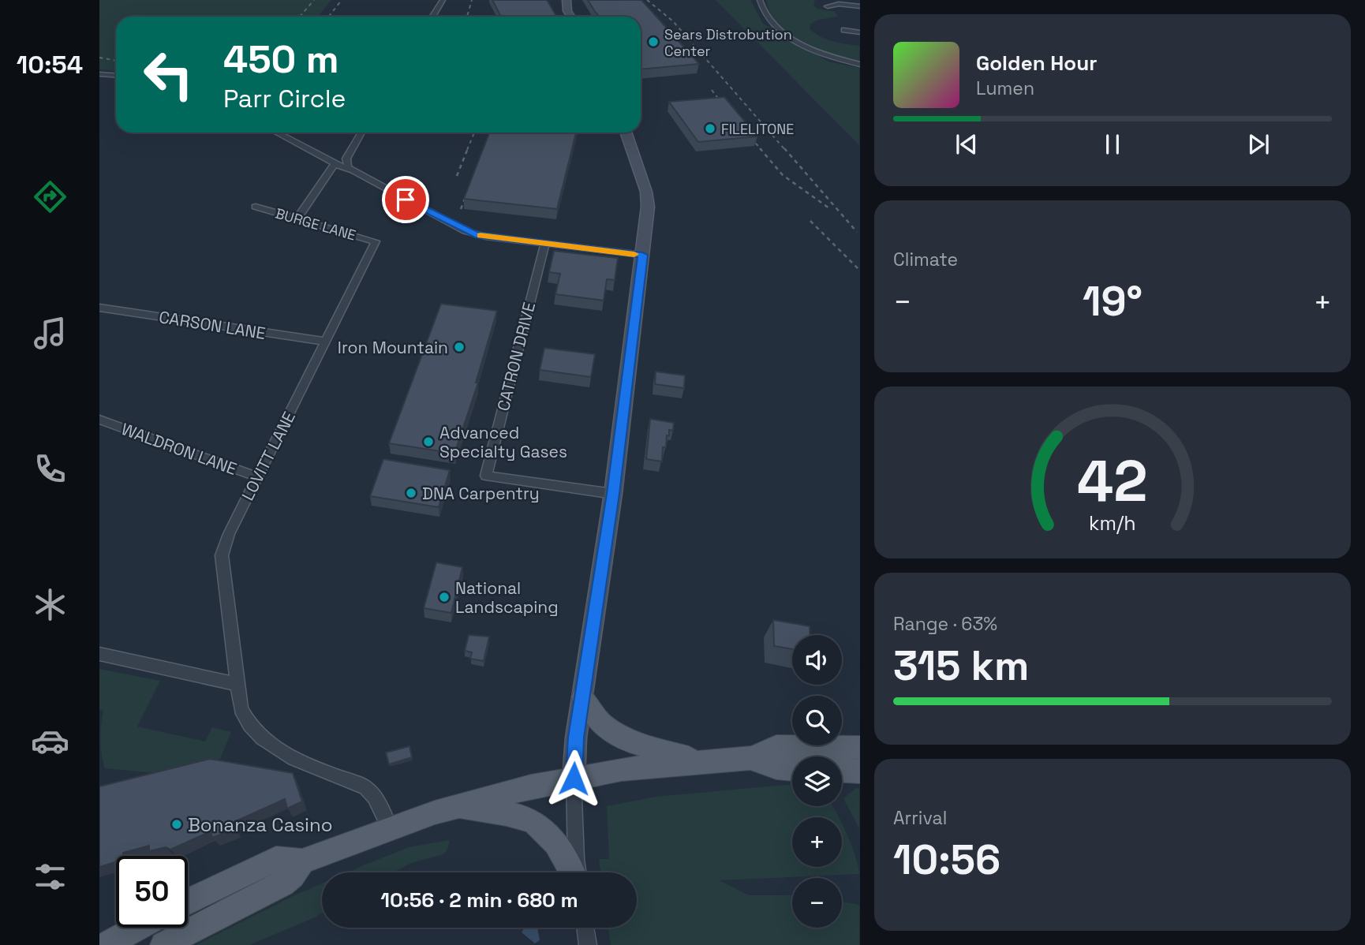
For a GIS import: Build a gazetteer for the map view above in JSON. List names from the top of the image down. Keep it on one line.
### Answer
{"streets":{"street":["BURGE LANE","CARSON LANE","CATRON DRIVE","WALDRON LANE","LOVITT LANE"]},"crossings":[["BURGE LANE","LOVITT LANE"],["CARSON LANE","LOVITT LANE"],["WALDRON LANE","LOVITT LANE"]],"places":["Sears Distrobution Center","FILELITONE","Iron Mountain","Advanced Specialty Gases","DNA Carpentry","National Landscaping","Bonanza Casino"],"page":{"tabs":"10:54","turn":["450 m","Parr Circle"],"song":["Golden Hour","Lumen"],"tile":["Climate",["Range · 63%","315 km"],["Arrival","10:56"]],"heat":["−","19°","+"],"map_buttons":["+","−"],"limit":"50","trip":"10:56 · 2 min · 680 m","gauge":["42","km/h"]}}
